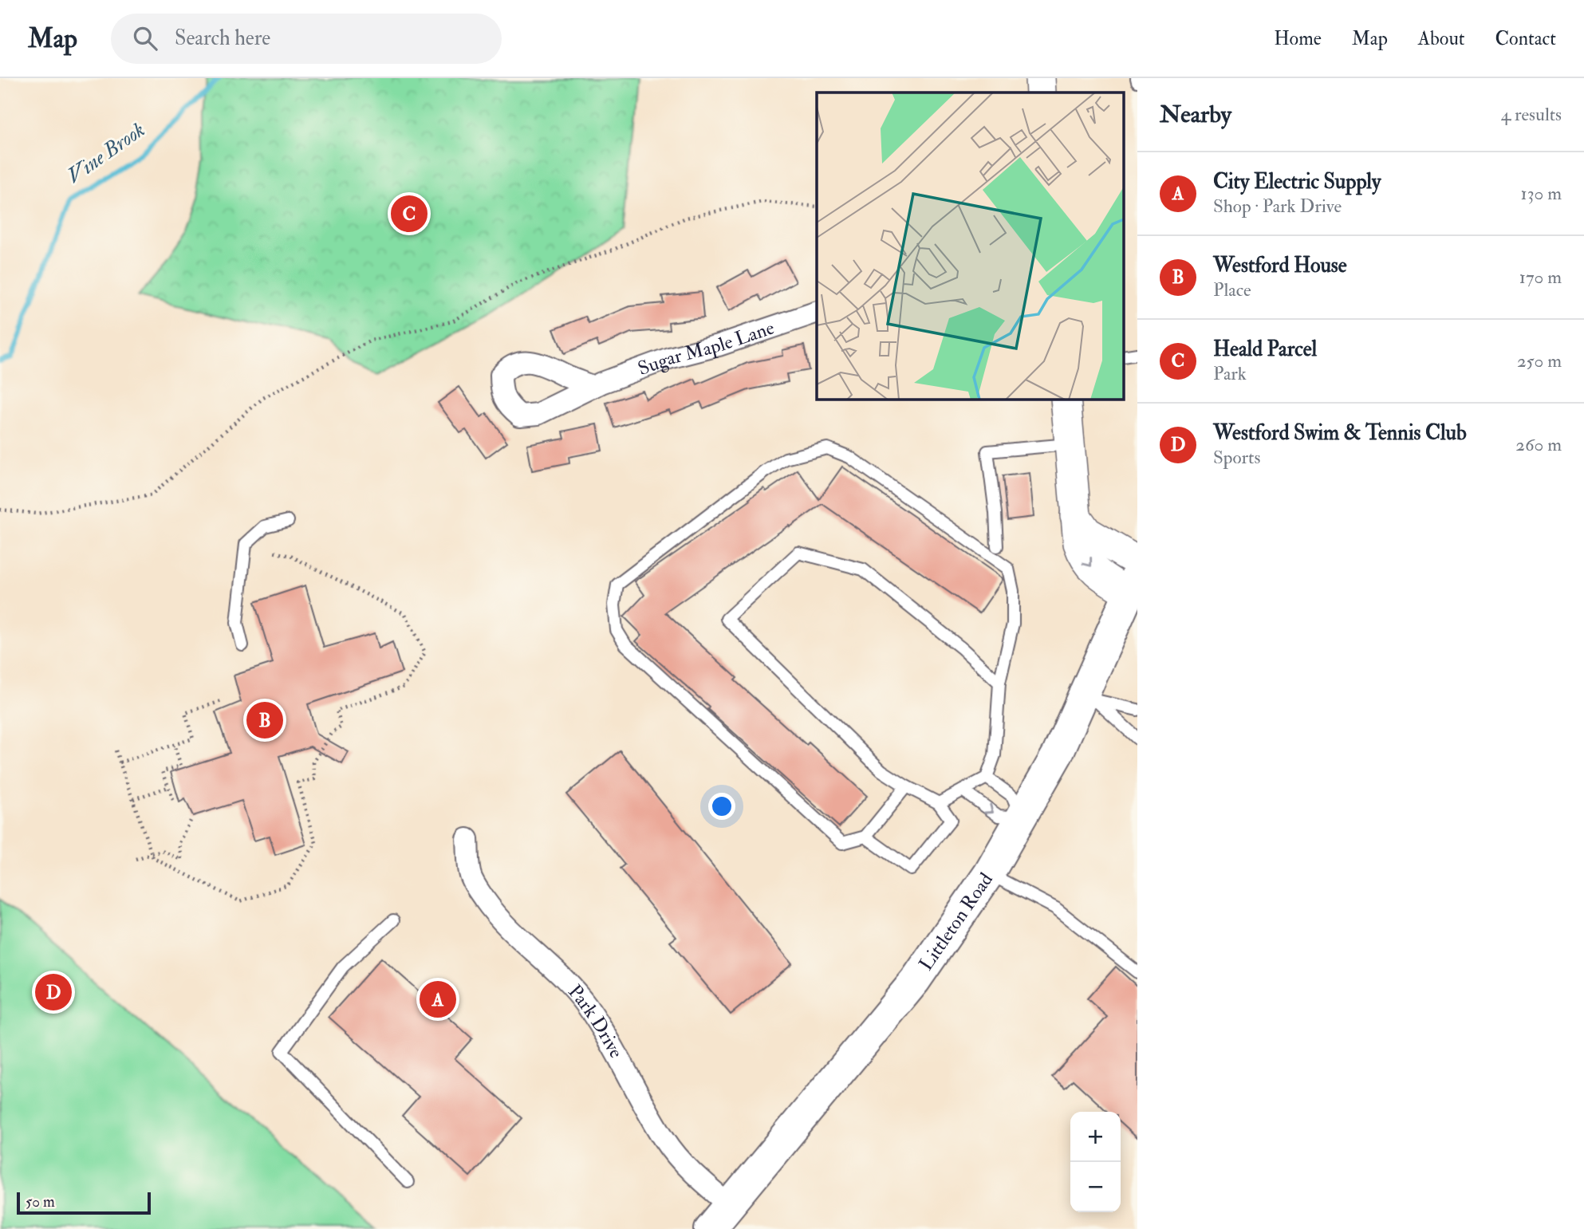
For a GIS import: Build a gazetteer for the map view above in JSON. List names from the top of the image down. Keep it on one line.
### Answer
{"streets":{"main road":["Littleton Road"],"street":["Sugar Maple Lane","Park Drive"]},"crossings":[["Littleton Road","Park Drive"]],"water":["Vine Brook"],"scale_bar":"50 m","page":{"header":"Map","search":"Search here","nav":["Home","Map","About","Contact"],"heading":["Nearby","4 results"],"list":[{"mark":"A","name":"City Electric Supply","note":"Shop · Park Drive","value":"130 m"},{"mark":"B","name":"Westford House","note":"Place","value":"170 m"},{"mark":"C","name":"Heald Parcel","note":"Park","value":"250 m"},{"mark":"D","name":"Westford Swim & Tennis Club","note":"Sports","value":"260 m"}],"pins":["C","B","D","A"],"map_buttons":["+","−"],"scale":"50 m"}}
